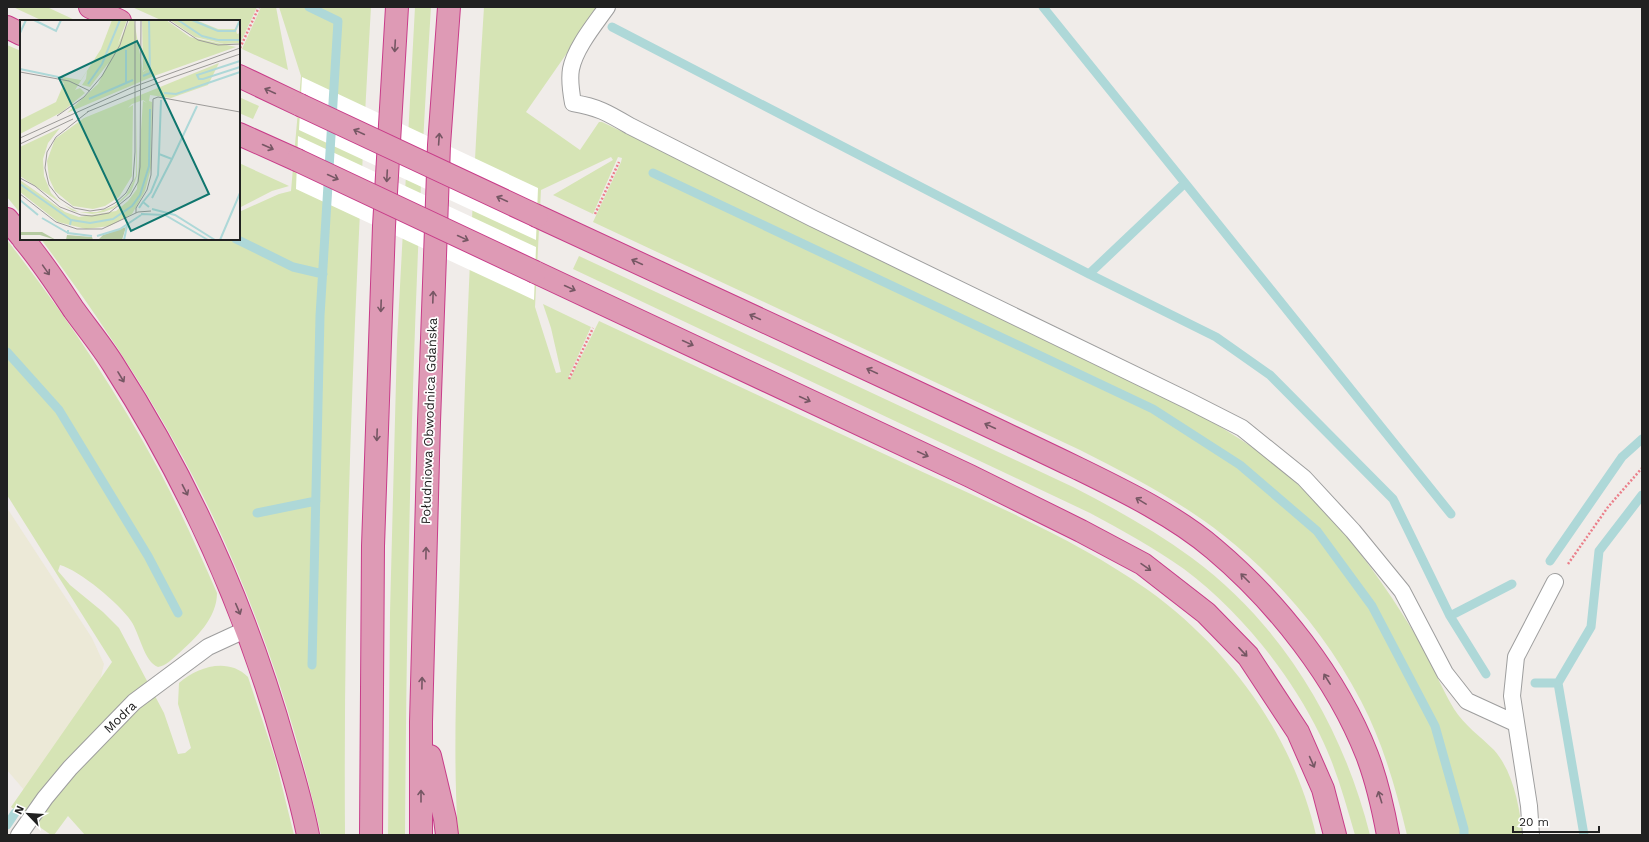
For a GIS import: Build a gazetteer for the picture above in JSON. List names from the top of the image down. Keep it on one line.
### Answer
{"streets":{"highway":["Południowa Obwodnica Gdańska"],"lane":["Modra"]},"scale_bar":"20 m","north":"top left"}
